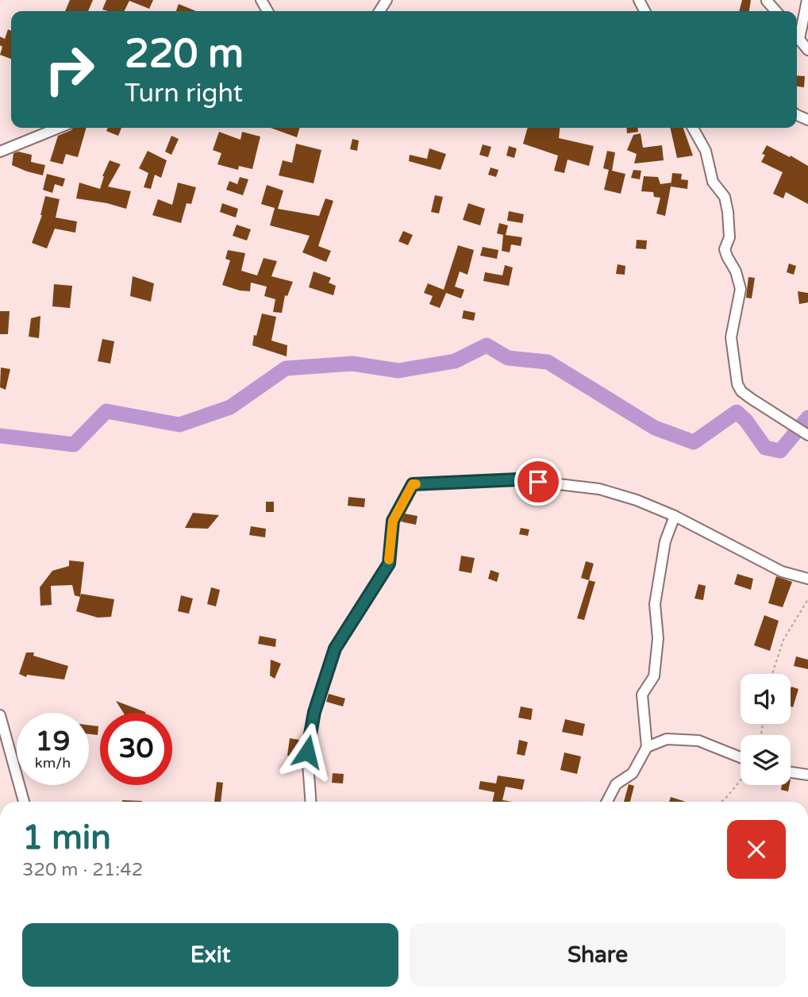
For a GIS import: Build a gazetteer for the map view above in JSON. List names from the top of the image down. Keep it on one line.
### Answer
{"page":{"turn":["220 m","Turn right"],"speed":"19 km/h","limit":"30","heading":["1 min","320 m · 21:42"],"buttons":["Exit","Share"]}}
